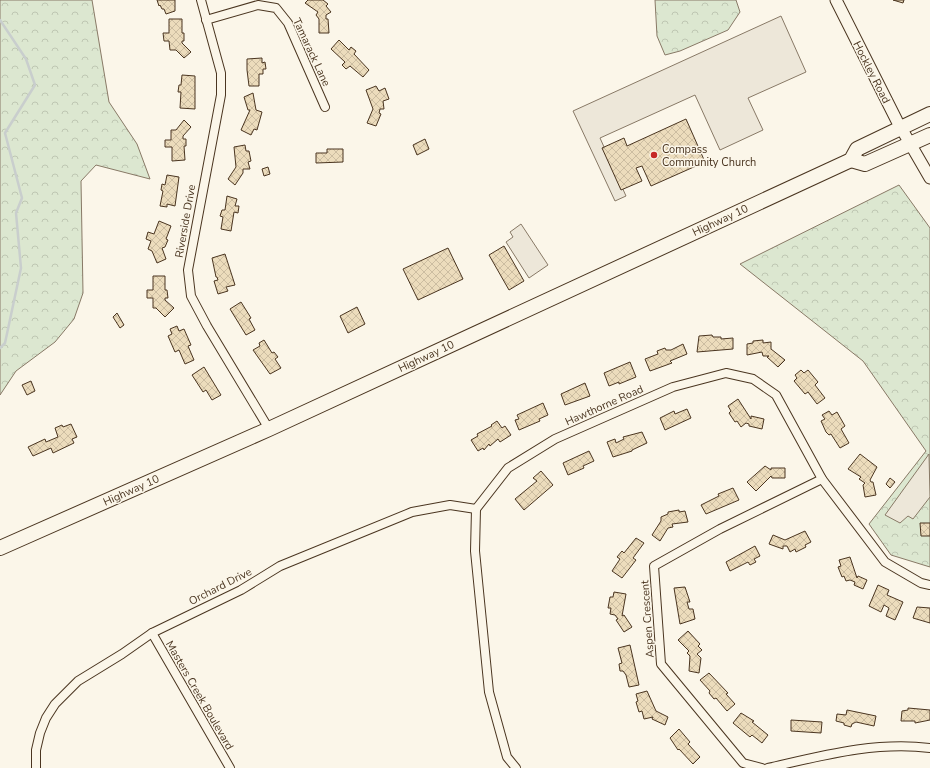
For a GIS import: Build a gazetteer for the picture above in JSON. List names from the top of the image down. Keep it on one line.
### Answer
{"streets":{"highway":["Highway 10"],"main road":["Hockley Road"],"street":["Tamarack Lane","Riverside Drive","Hawthorne Road","Orchard Drive","Aspen Crescent","Masters Creek Boulevard"]},"crossings":[["Tamarack Lane","Riverside Drive"],["Hockley Road","Highway 10"],["Highway 10","Riverside Drive"],["Hawthorne Road","Orchard Drive"],["Hawthorne Road","Aspen Crescent"],["Orchard Drive","Masters Creek Boulevard"]],"places":["Compass Community Church"]}
